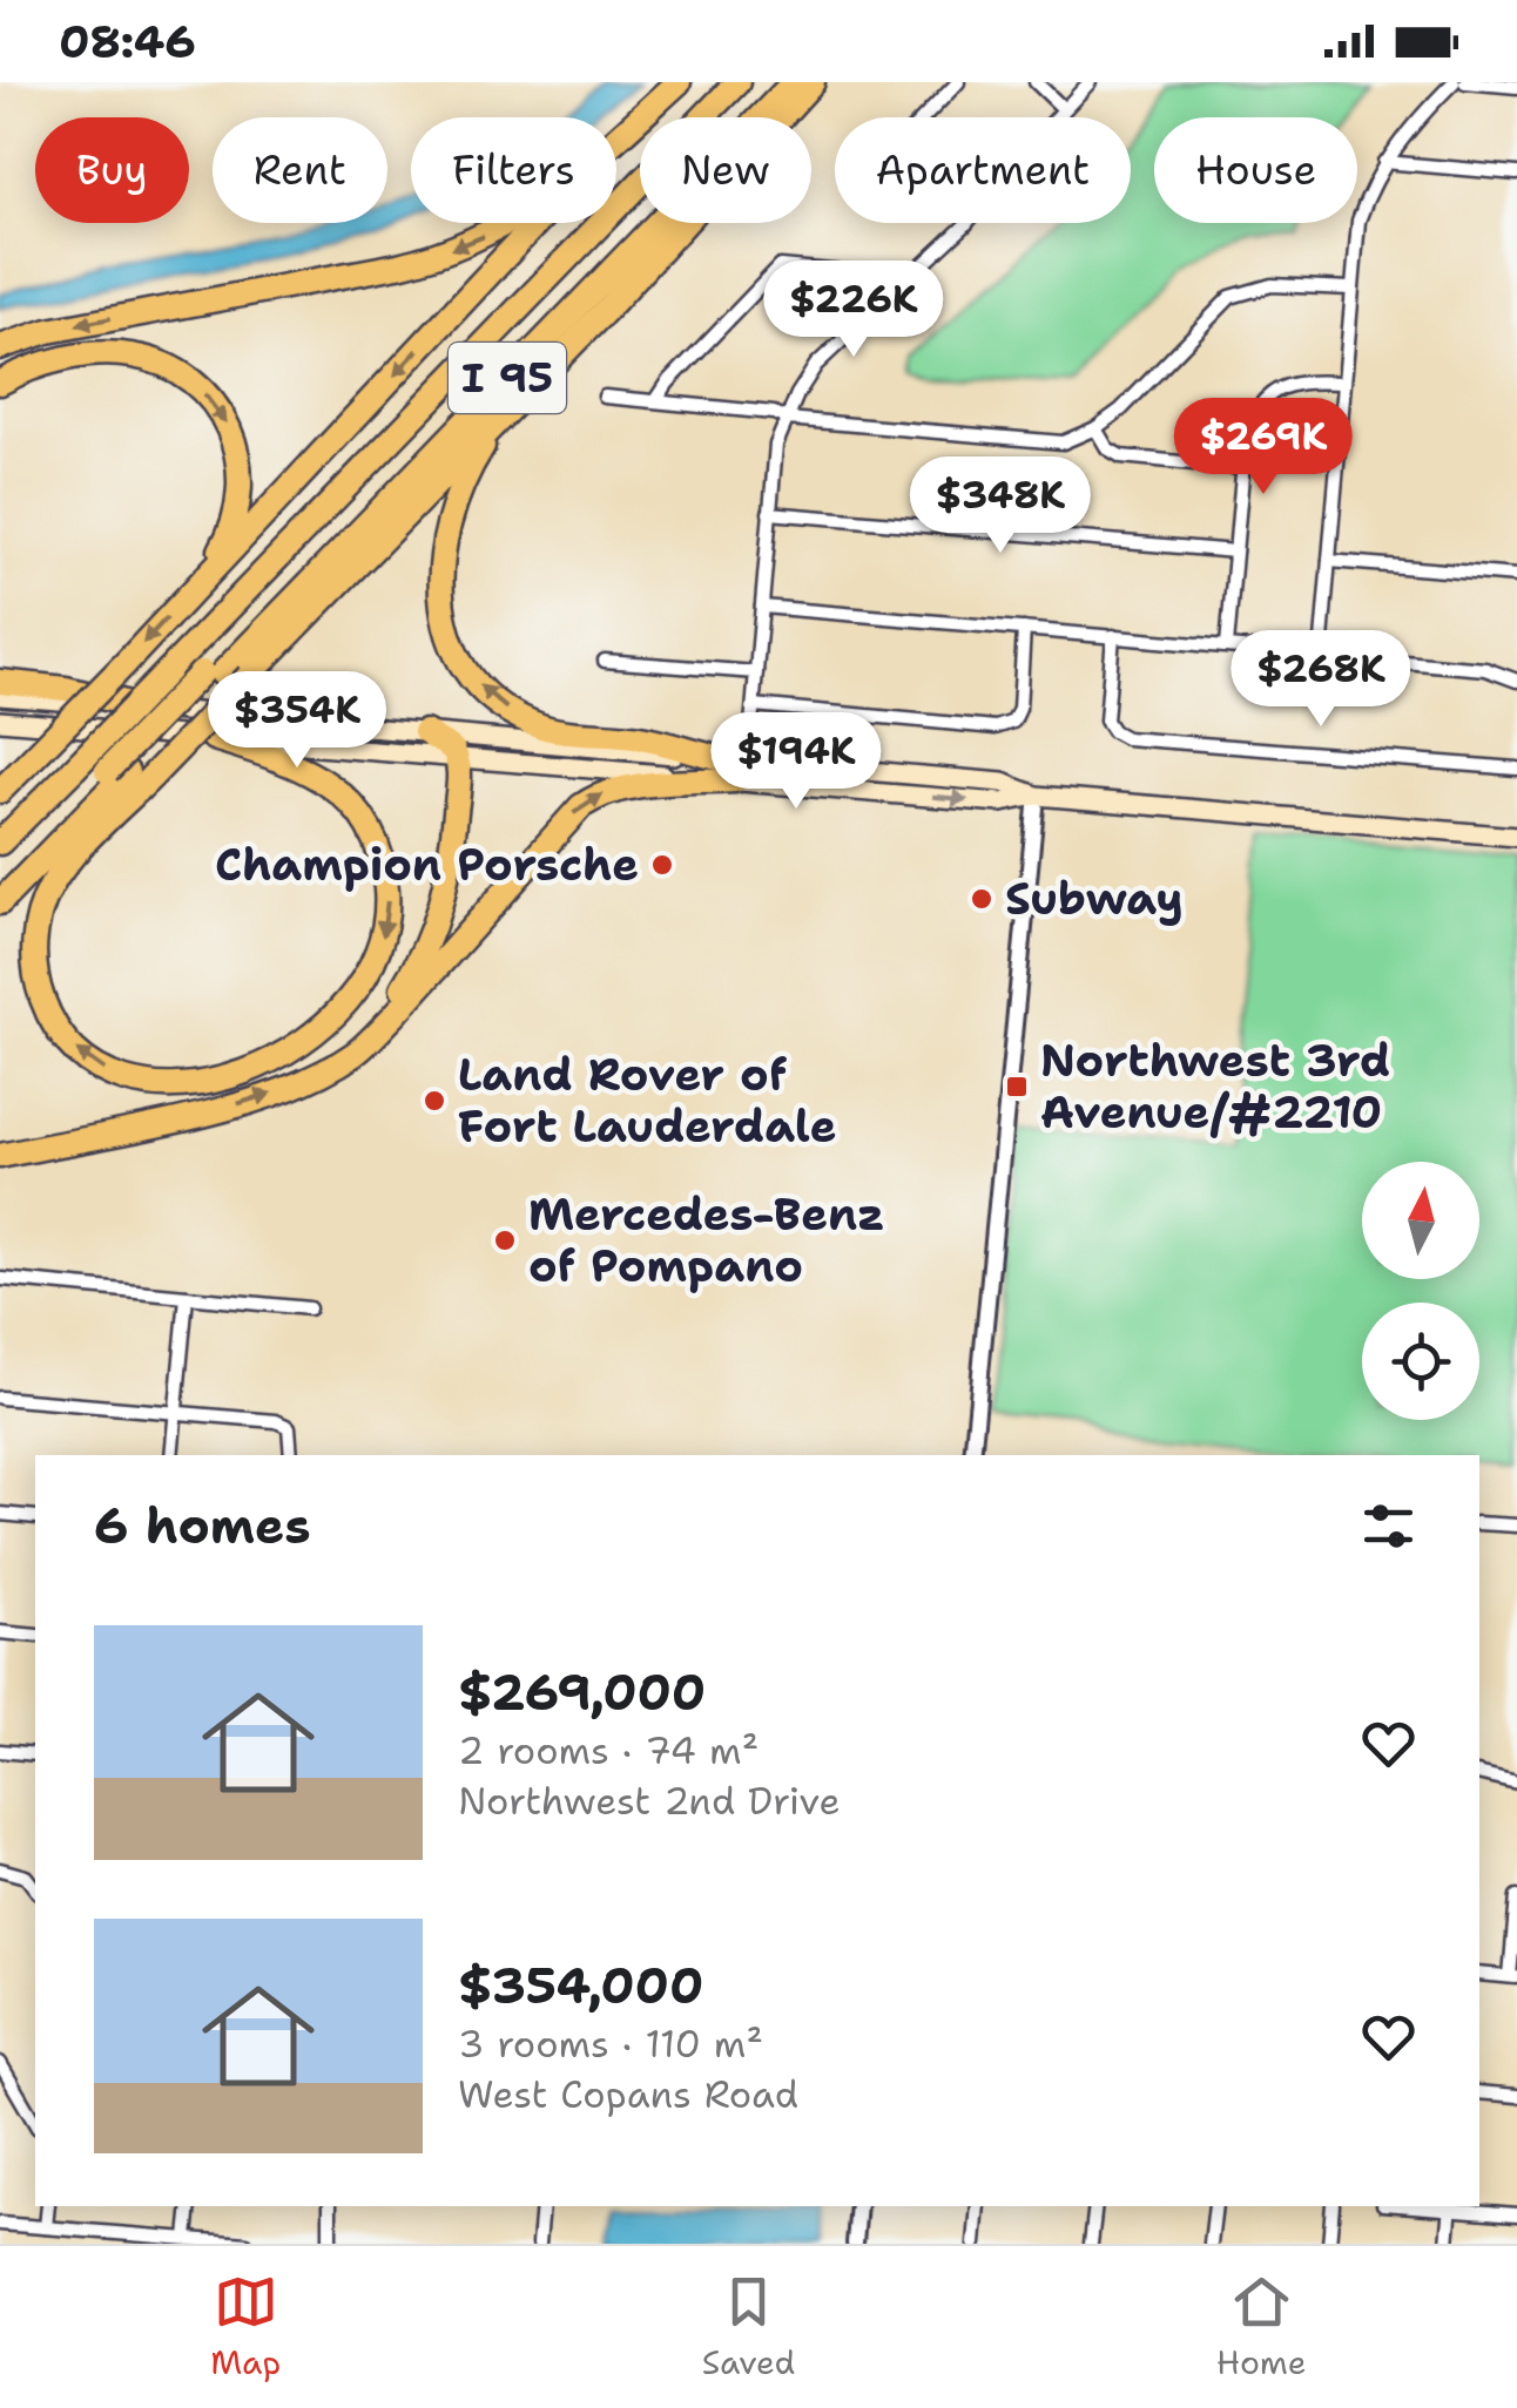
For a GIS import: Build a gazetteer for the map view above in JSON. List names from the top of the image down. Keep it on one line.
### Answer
{"streets":{"highway":["I 95"]},"places":{"other":["Champion Porsche","Subway","Land Rover of Fort Lauderdale","Mercedes-Benz of Pompano"],"transit":["Northwest 3rd Avenue/#2210"]},"north":"top","page":{"status":"08:46","chip":["Buy","Rent","Filters","New","Apartment","House"],"price":["$226K","$269K","$348K","$268K","$354K","$194K"],"heading":"6 homes","list":[{"name":"$269,000","note":"2 rooms · 74 m² · Northwest 2nd Drive"},{"name":"$354,000","note":"3 rooms · 110 m² · West Copans Road"}],"tabs":["Map","Saved","Home"]}}
